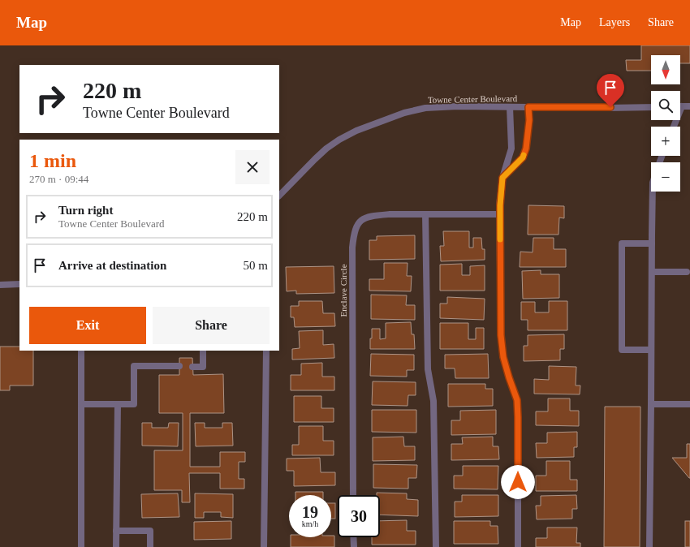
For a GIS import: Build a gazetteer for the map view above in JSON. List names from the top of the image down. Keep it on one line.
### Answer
{"streets":{"street":["Towne Center Boulevard","Enclave Circle"]},"north":"bottom","page":{"header":"Map","nav":["Map","Layers","Share"],"map_buttons":["+","−"],"turn":["220 m","Towne Center Boulevard"],"heading":["1 min","270 m · 09:44"],"list":[{"name":"Turn right","note":"Towne Center Boulevard","value":"220 m"},{"name":"Arrive at destination","value":"50 m"}],"buttons":["Exit","Share"],"speed":"19 km/h","limit":"30"}}
